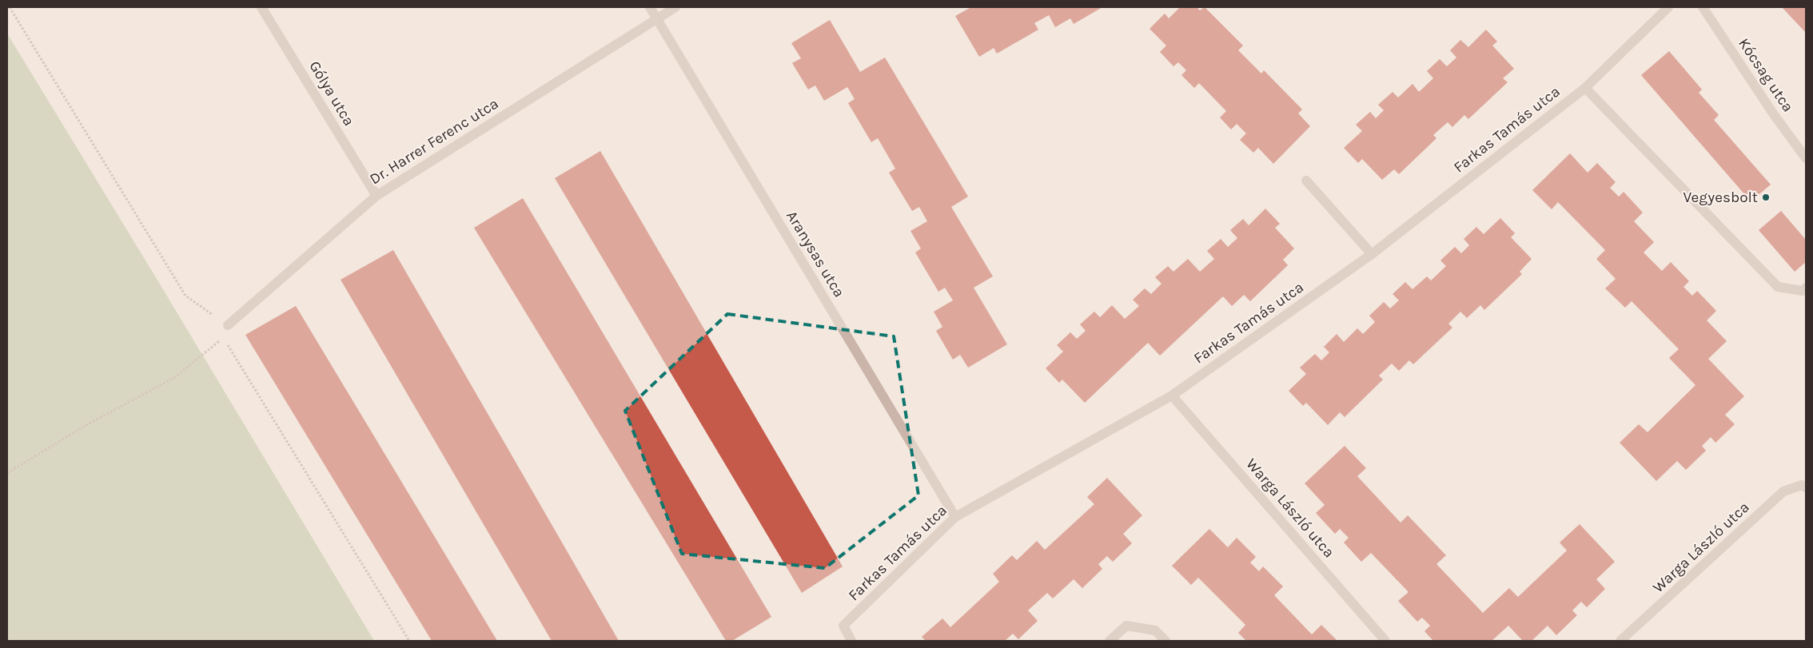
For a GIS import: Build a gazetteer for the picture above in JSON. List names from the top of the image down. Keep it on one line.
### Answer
{"streets":{"street":["Kócsag utca","Gólya utca","Farkas Tamás utca","Dr. Harrer Ferenc utca","Aranysas utca","Warga László utca"]},"crossings":[["Gólya utca","Dr. Harrer Ferenc utca"],["Farkas Tamás utca","Aranysas utca"],["Farkas Tamás utca","Warga László utca"],["Dr. Harrer Ferenc utca","Aranysas utca"]],"places":["Vegyesbolt"]}
